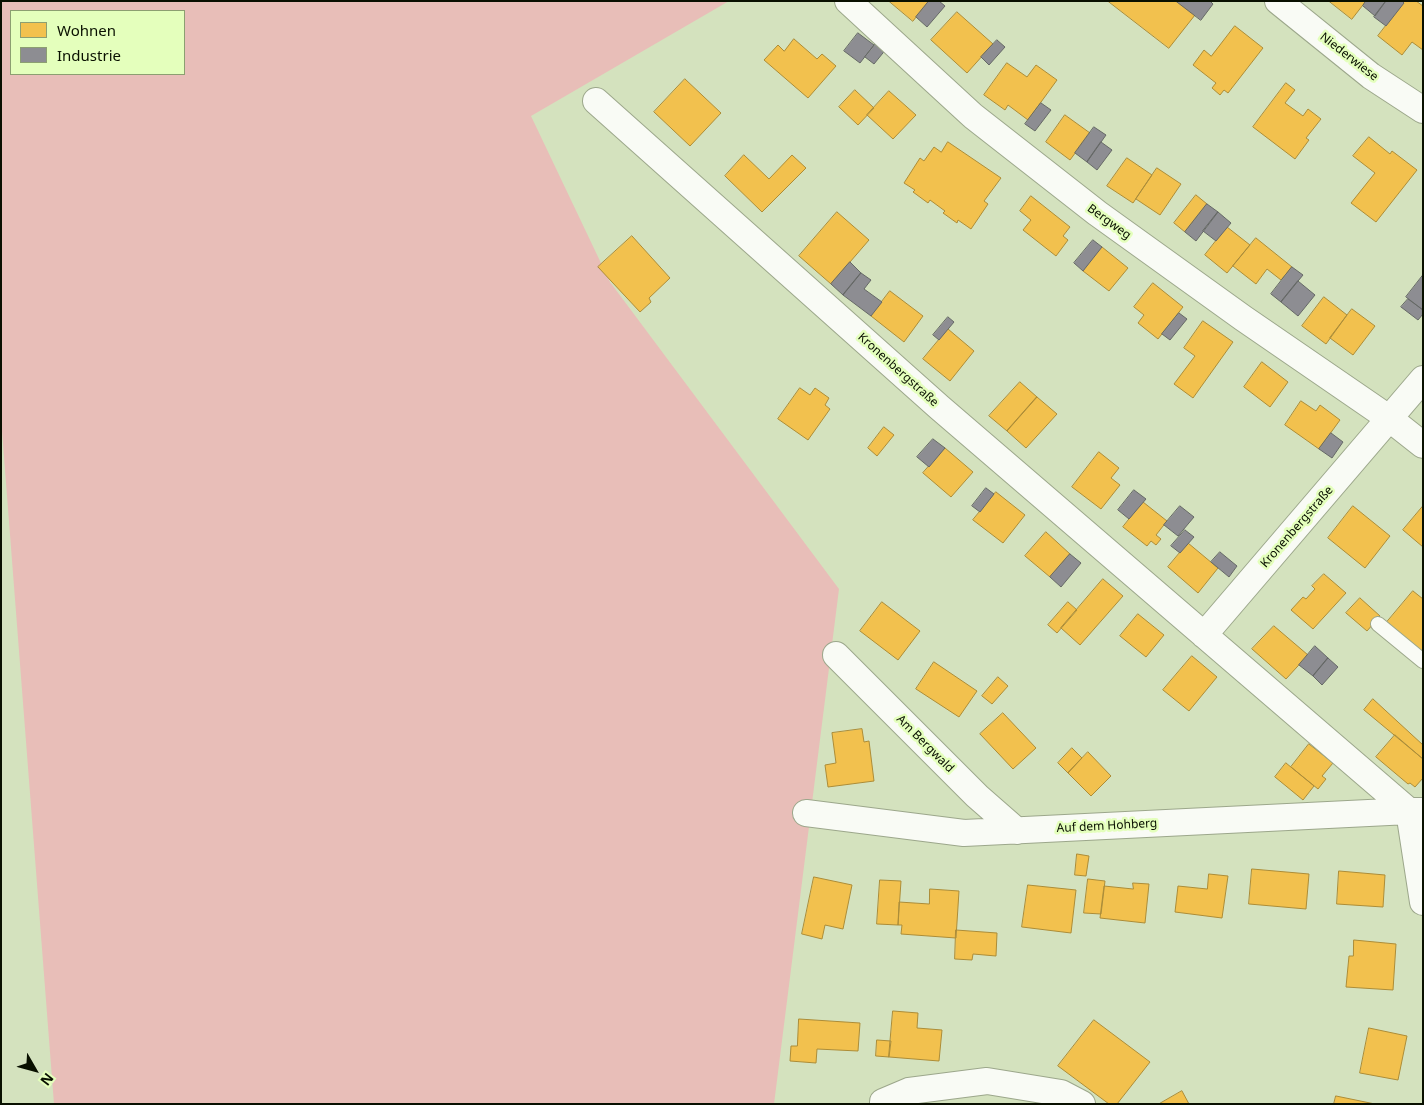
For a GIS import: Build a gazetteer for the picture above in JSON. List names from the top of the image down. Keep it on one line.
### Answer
{"streets":{"street":["Niederwiese","Bergweg","Kronenbergstraße","Am Bergwald","Auf dem Hohberg"]},"crossings":[["Bergweg","Kronenbergstraße"],["Kronenbergstraße","Auf dem Hohberg"],["Am Bergwald","Auf dem Hohberg"]],"legend":["Wohnen","Industrie"],"north":"bottom right"}
